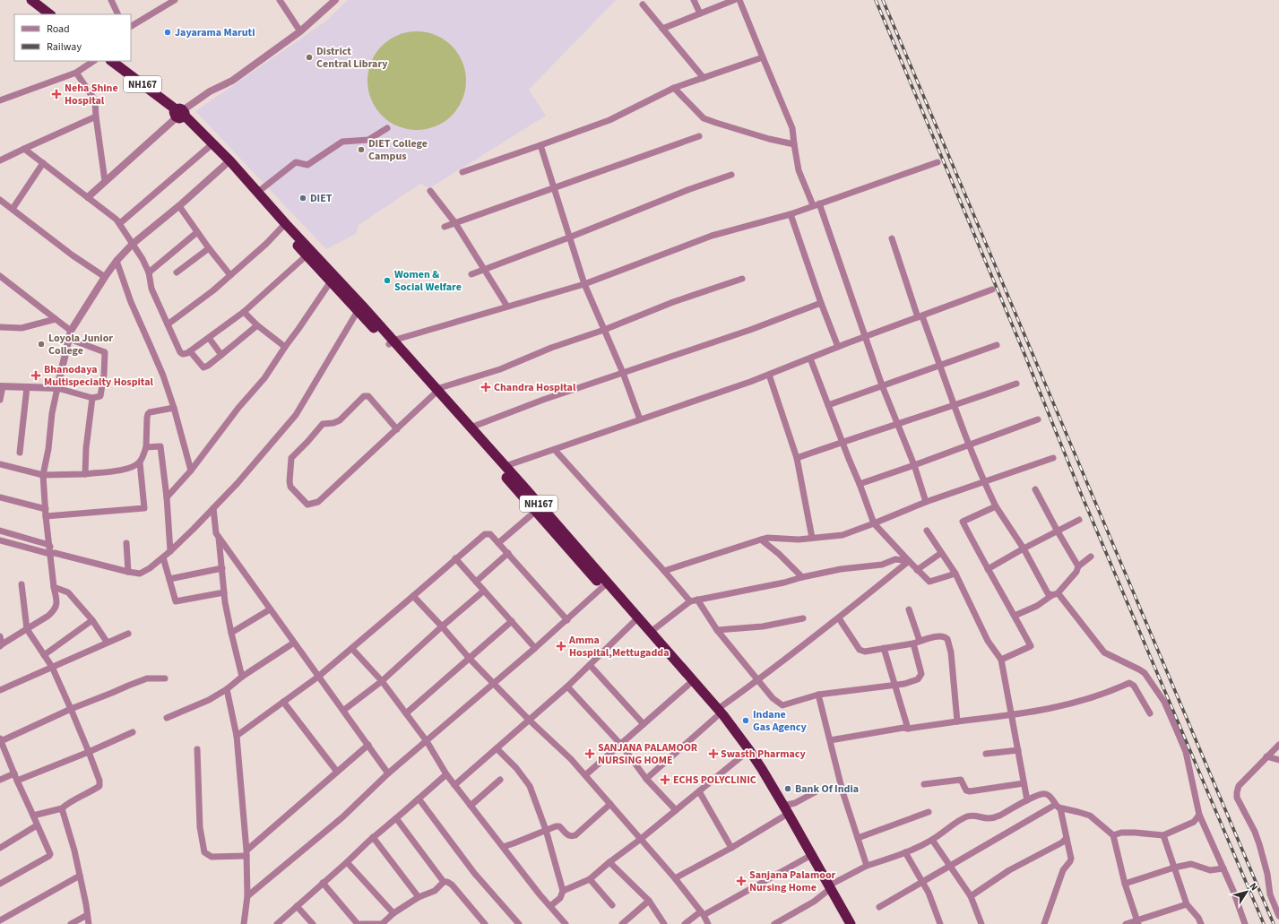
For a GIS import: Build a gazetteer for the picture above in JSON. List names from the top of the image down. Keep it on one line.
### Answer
{"streets":{"highway":["NH167"]},"places":{"other":["Jayarama Maruti","District Central Library","DIET College Campus","DIET","Women & Social Welfare","Loyola Junior College","Indane Gas Agency","Bank Of India"],"health":["Neha Shine Hospital","Bhanodaya Multispecialty Hospital","Chandra Hospital","Amma Hospital,Mettugadda","SANJANA PALAMOOR NURSING HOME","Swasth Pharmacy","ECHS POLYCLINIC","Sanjana Palamoor Nursing Home"]},"legend":["Road","Railway"],"north":"top right"}
